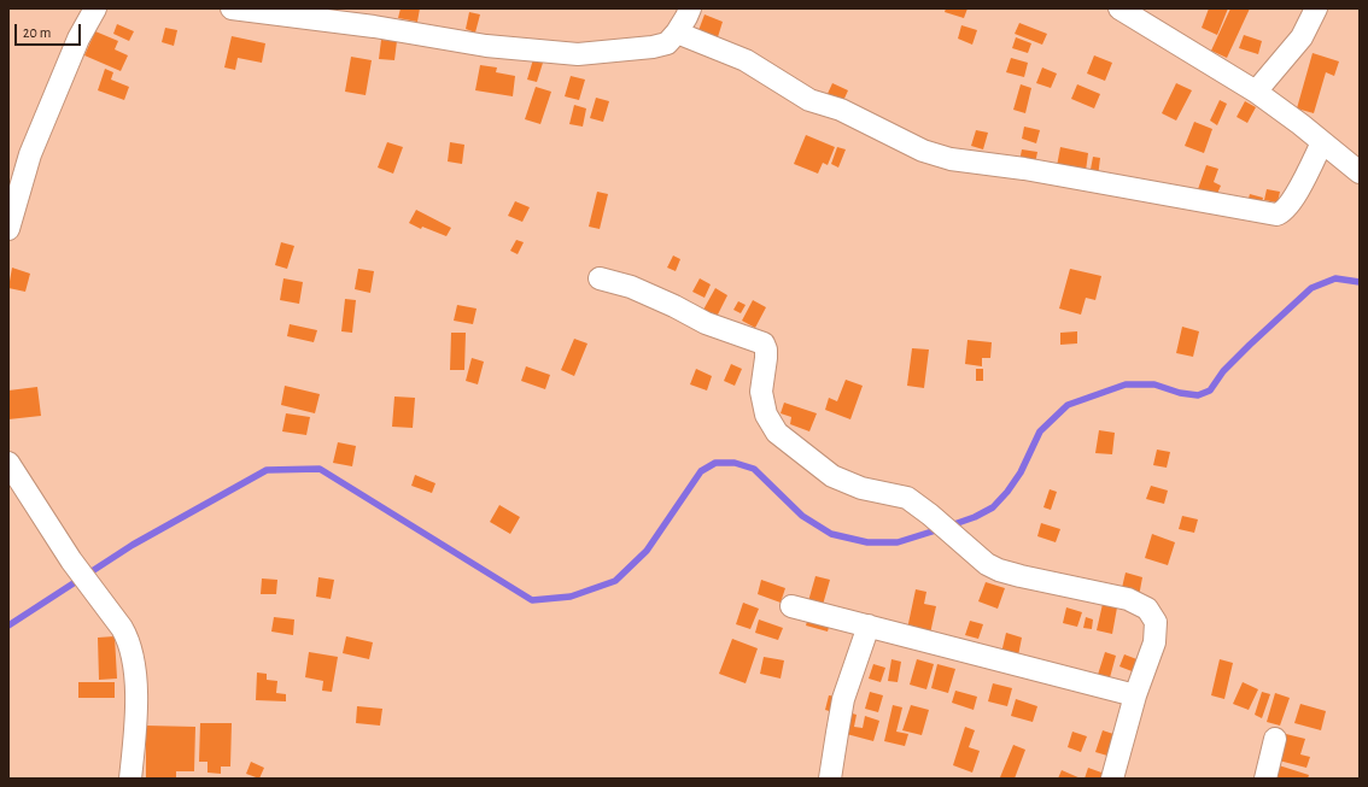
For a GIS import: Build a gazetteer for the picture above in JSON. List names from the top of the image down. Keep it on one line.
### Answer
{"scale_bar":"20 m"}
